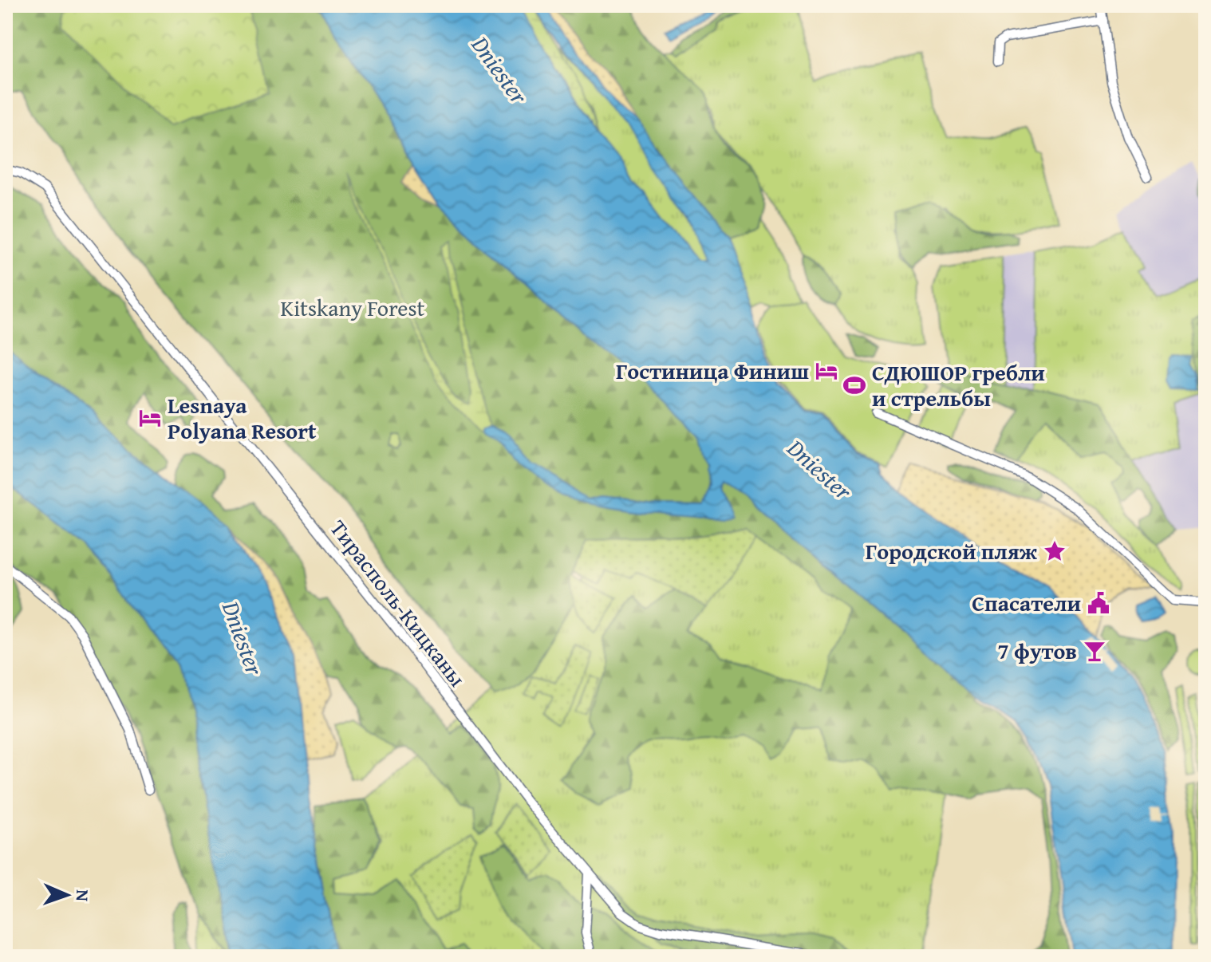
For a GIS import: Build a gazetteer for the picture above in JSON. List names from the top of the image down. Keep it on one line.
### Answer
{"streets":{"street":["Тирасполь-Кицканы"]},"water":["Dniester"],"parks":["Kitskany Forest"],"places":{"hotel":["Гостиница Финиш","Lesnaya Polyana Resort"],"sports":["СДЮШОР гребли и стрельбы"],"place":["Городской пляж"],"public building":["Спасатели"],"bar":["7 футов"]},"north":"right"}
